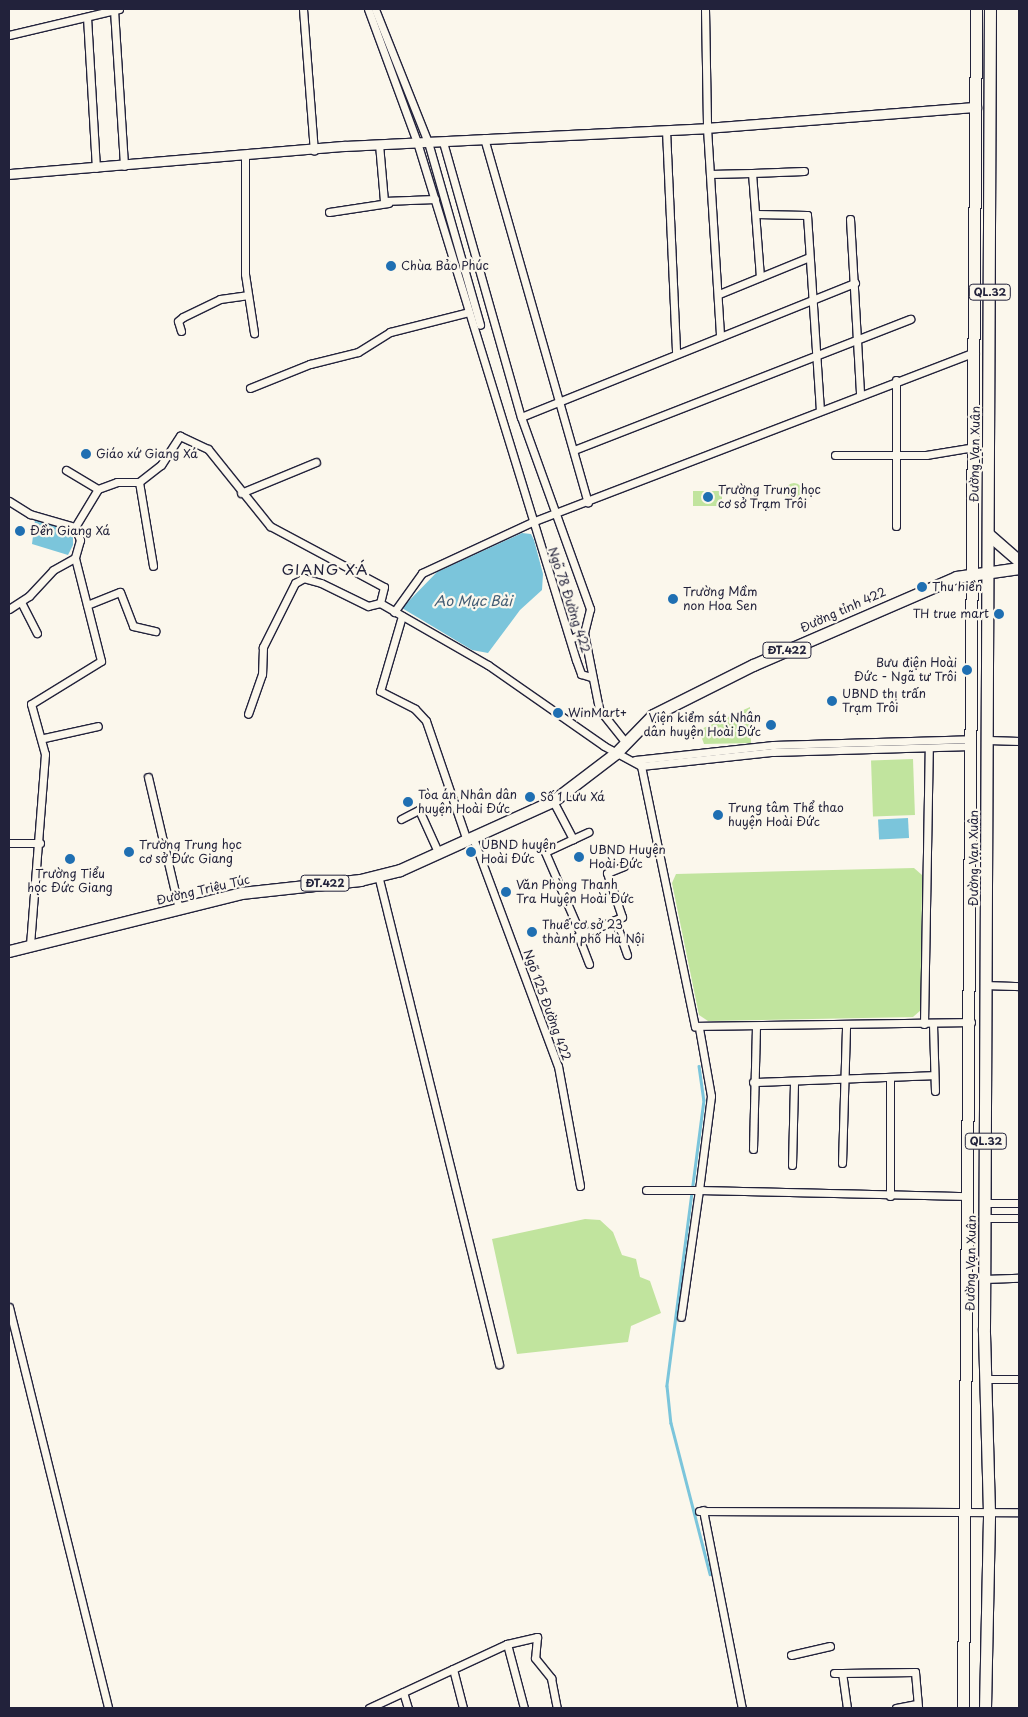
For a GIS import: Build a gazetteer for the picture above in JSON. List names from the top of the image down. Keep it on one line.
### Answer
{"streets":{"main road":["QL.32","Đường Vạn Xuân","Đường tỉnh 422","ĐT.422","Đường Triệu Túc"],"street":["Ngõ 78 Đường 422","Ngõ 125 Đường 422"]},"crossings":[["Đường Vạn Xuân","Đường tỉnh 422"],["Đường Vạn Xuân","ĐT.422"],["Đường tỉnh 422","ĐT.422"],["Đường tỉnh 422","Đường Triệu Túc"],["Đường Triệu Túc","Ngõ 125 Đường 422"]],"districts":["GIANG XÁ"],"water":["Ao Mục Bài"],"places":["Chùa Bảo Phúc","Giáo xứ Giang Xá","Trường Trung học cơ sở Trạm Trôi","Đền Giang Xá","Thu hiền","Trường Mầm non Hoa Sen","TH true mart","Bưu điện Hoài Đức - Ngã tư Trôi","UBND thị trấn Trạm Trôi","WinMart+","Viện kiểm sát Nhân dân huyện Hoài Đức","Số 1 Lưu Xá","Tòa án Nhân dân huyện Hoài Đức","Trung tâm Thể thao huyện Hoài Đức","Trường Trung học cơ sở Đức Giang","UBND huyện Hoài Đức","UBND Huyện Hoài Đức","Trường Tiểu học Đức Giang","Văn Phòng Thanh Tra Huyện Hoài Đức","Thuế cơ sở 23 thành phố Hà Nội"]}
